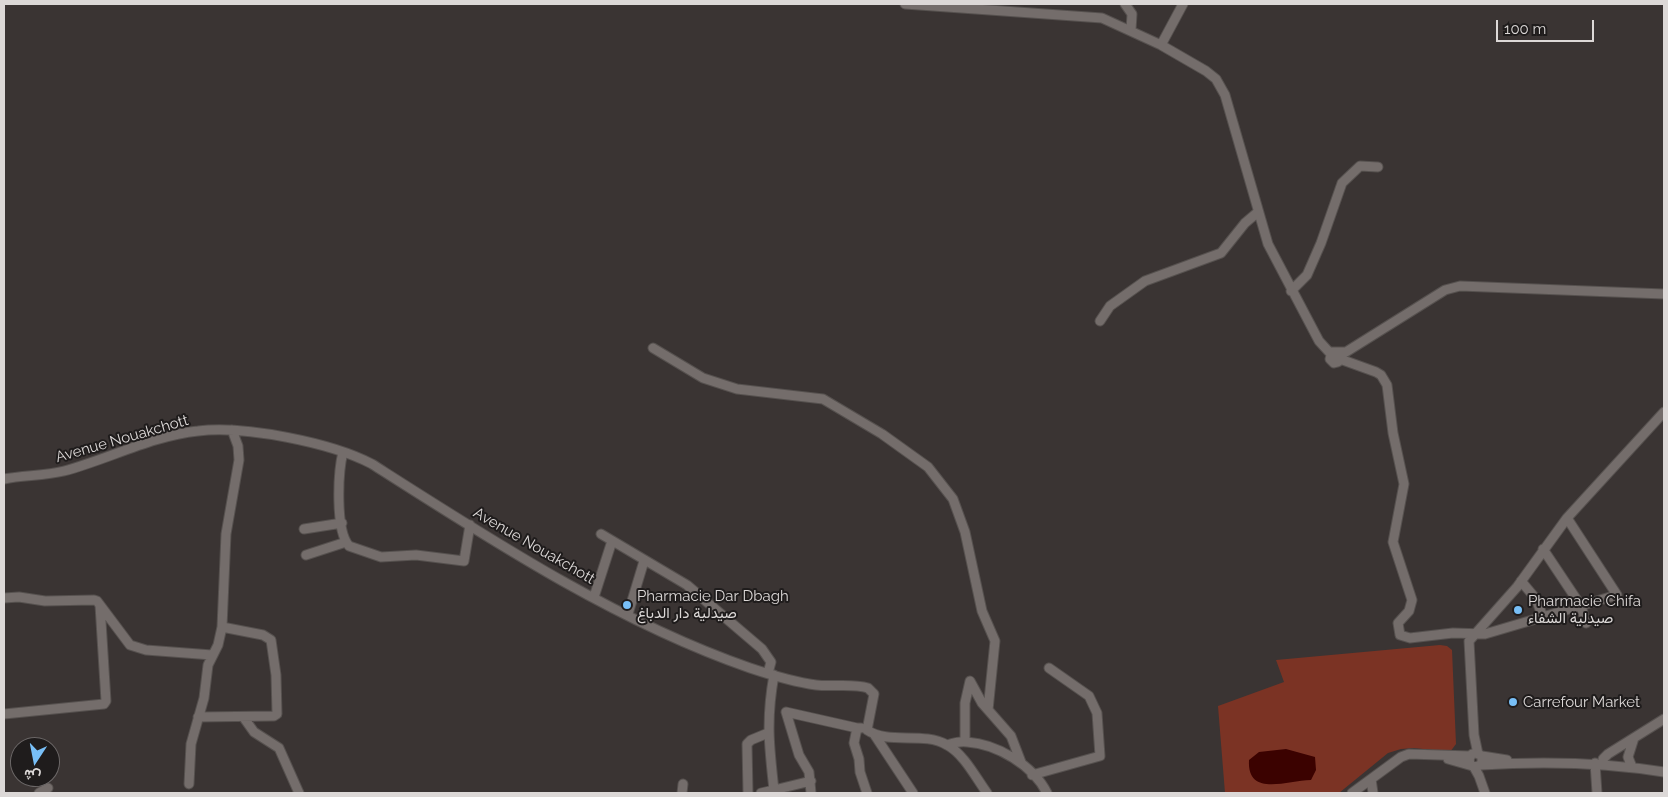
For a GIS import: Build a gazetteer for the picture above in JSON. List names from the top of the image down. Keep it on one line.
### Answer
{"streets":{"street":["Avenue Nouakchott"]},"places":["Pharmacie Dar Dbagh صيدلية دار الدباغ","Pharmacie Chifa صيدلية الشفاء","Carrefour Market"],"scale_bar":"100 m","north":"bottom"}
